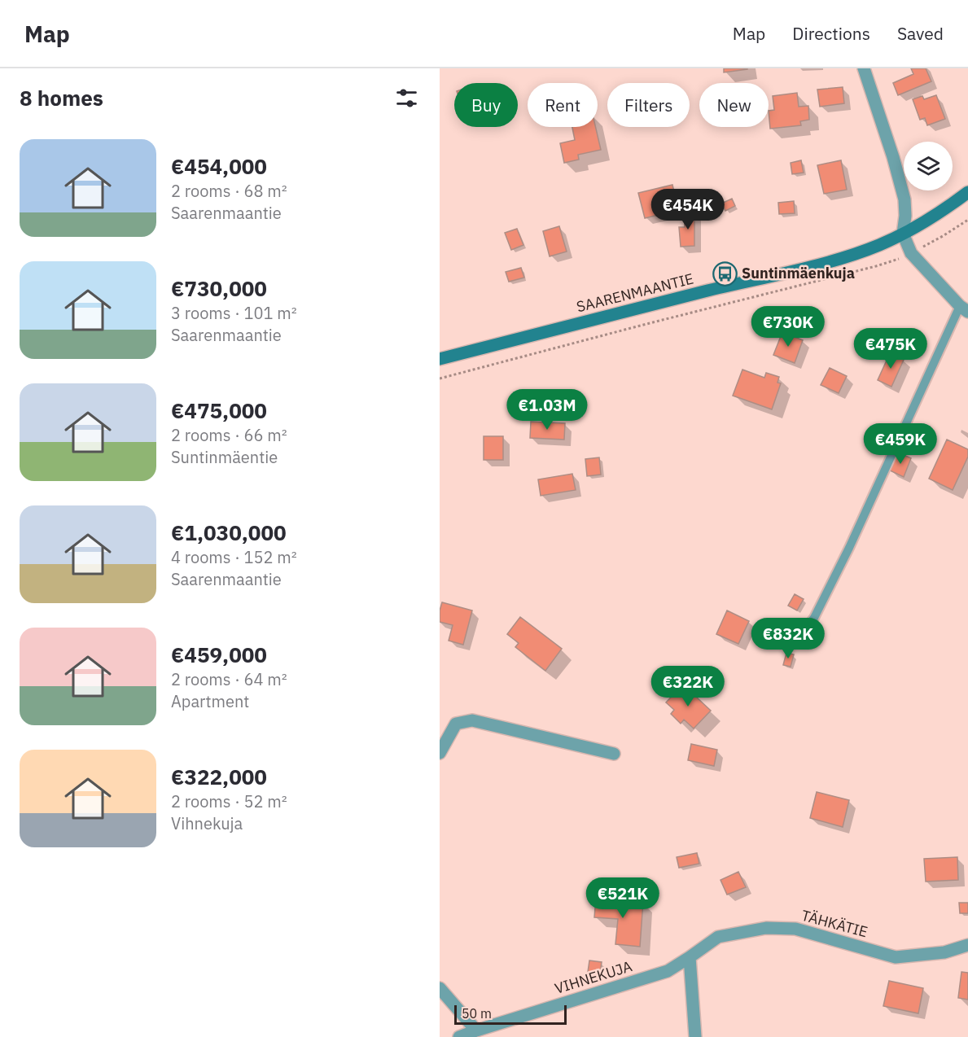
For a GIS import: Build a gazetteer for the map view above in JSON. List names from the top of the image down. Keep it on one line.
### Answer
{"streets":{"street":["SAARENMAANTIE","TÄHKÄTIE","VIHNEKUJA"]},"crossings":[["TÄHKÄTIE","VIHNEKUJA"]],"places":{"bus stop":["Suntinmäenkuja"]},"scale_bar":"50 m","page":{"header":"Map","nav":["Map","Directions","Saved"],"heading":"8 homes","chip":["Buy","Rent","Filters","New"],"list":[{"name":"€454,000","note":"2 rooms · 68 m² · Saarenmaantie"},{"name":"€730,000","note":"3 rooms · 101 m² · Saarenmaantie"},{"name":"€475,000","note":"2 rooms · 66 m² · Suntinmäentie"},{"name":"€1,030,000","note":"4 rooms · 152 m² · Saarenmaantie"},{"name":"€459,000","note":"2 rooms · 64 m² · Apartment"},{"name":"€322,000","note":"2 rooms · 52 m² · Vihnekuja"}],"price":["€454K","€730K","€475K","€1.03M","€459K","€832K","€322K","€521K"],"scale":"50 m"}}
